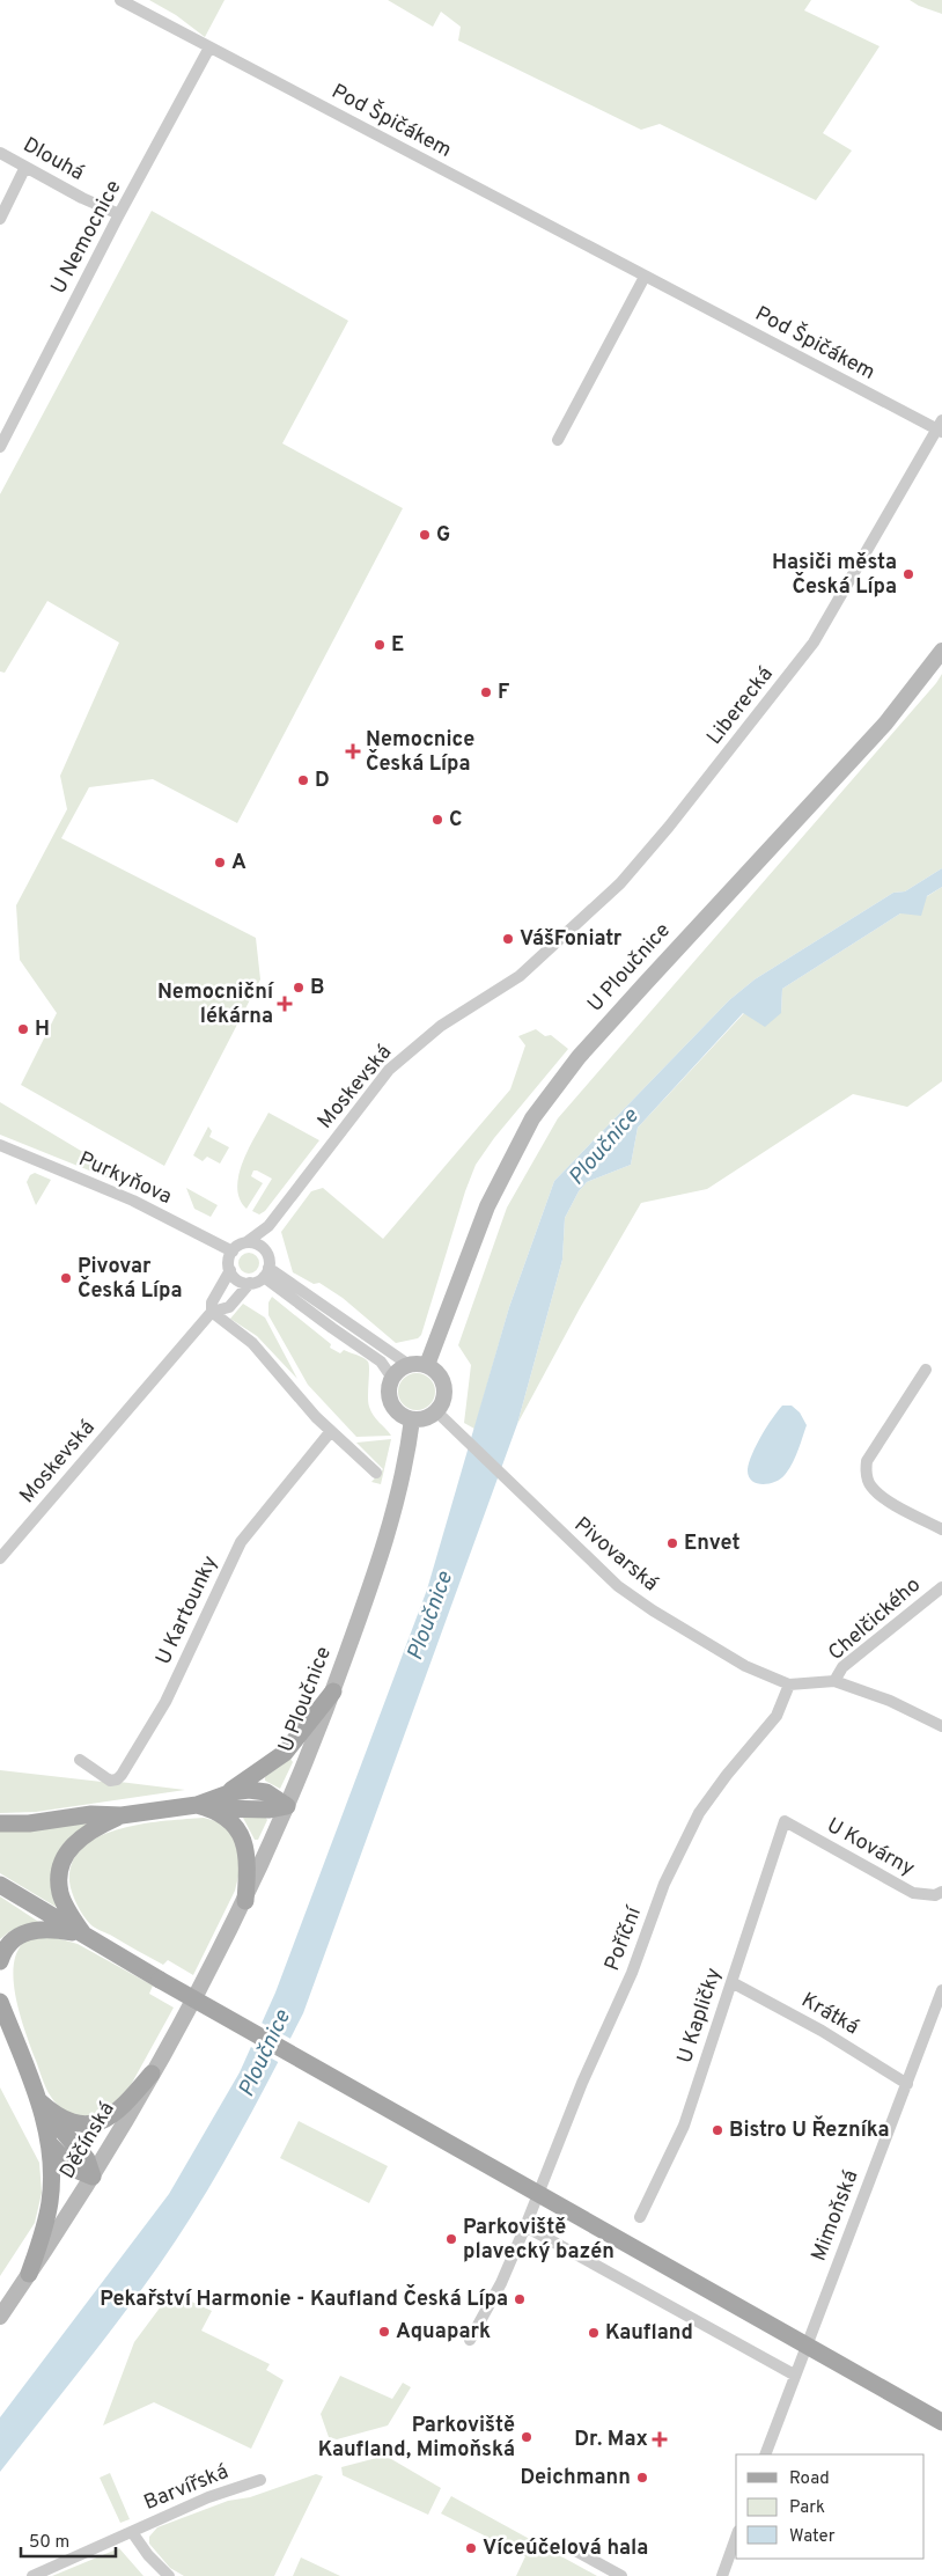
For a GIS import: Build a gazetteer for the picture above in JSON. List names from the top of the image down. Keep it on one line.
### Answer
{"streets":{"main road":["U Ploučnice","Děčínská"],"street":["Pod Špičákem","Dlouhá","U Nemocnice","Liberecká","Moskevská","Purkyňova","Pivovarská","U Kartounky","Chelčického","U Kovárny","Poříční","Krátká","U Kapličky","Mimoňská","Barvířská"]},"crossings":[["Pod Špičákem","U Nemocnice"],["Pod Špičákem","Liberecká"],["Dlouhá","U Nemocnice"],["Liberecká","Moskevská"],["U Ploučnice","Pivovarská"],["U Ploučnice","Děčínská"],["Moskevská","Purkyňova"],["Pivovarská","Chelčického"],["Pivovarská","Poříční"],["U Kovárny","U Kapličky"],["Krátká","U Kapličky"],["Krátká","Mimoňská"]],"water":["Ploučnice"],"places":{"other":["G","Hasiči města Česká Lípa","E","F","D","C","A","VášFoniatr","B","H","Pivovar Česká Lípa","Envet","Bistro U Řezníka","Parkoviště plavecký bazén","Pekařství Harmonie - Kaufland Česká Lípa","Aquapark","Kaufland","Parkoviště Kaufland, Mimoňská","Deichmann","Víceúčelová hala"],"health":["Nemocnice Česká Lípa","Nemocniční lékárna","Dr. Max"]},"legend":["Road","Park","Water"],"scale_bar":"50 m"}
